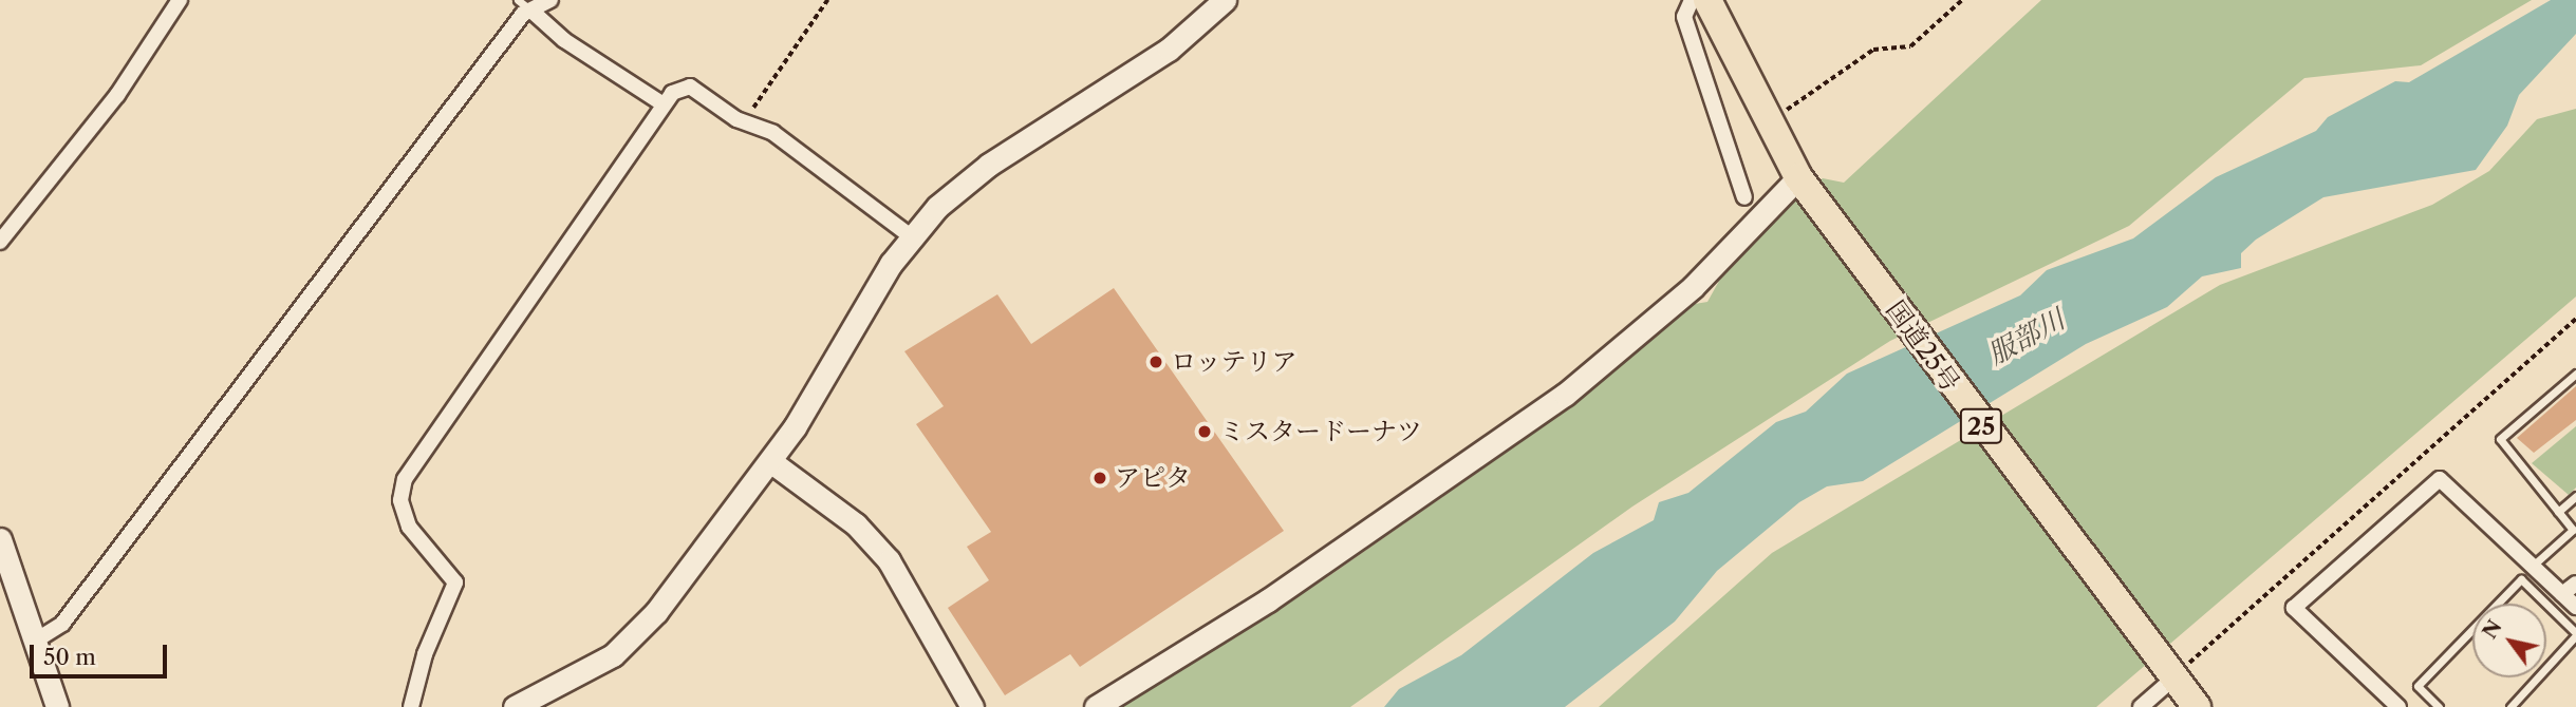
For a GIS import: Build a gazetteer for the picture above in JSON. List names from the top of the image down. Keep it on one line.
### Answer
{"streets":{"highway":["国道25号","25"]},"water":["服部川"],"places":["ロッテリア","ミスタードーナツ","アピタ"],"scale_bar":"50 m","north":"top left"}
